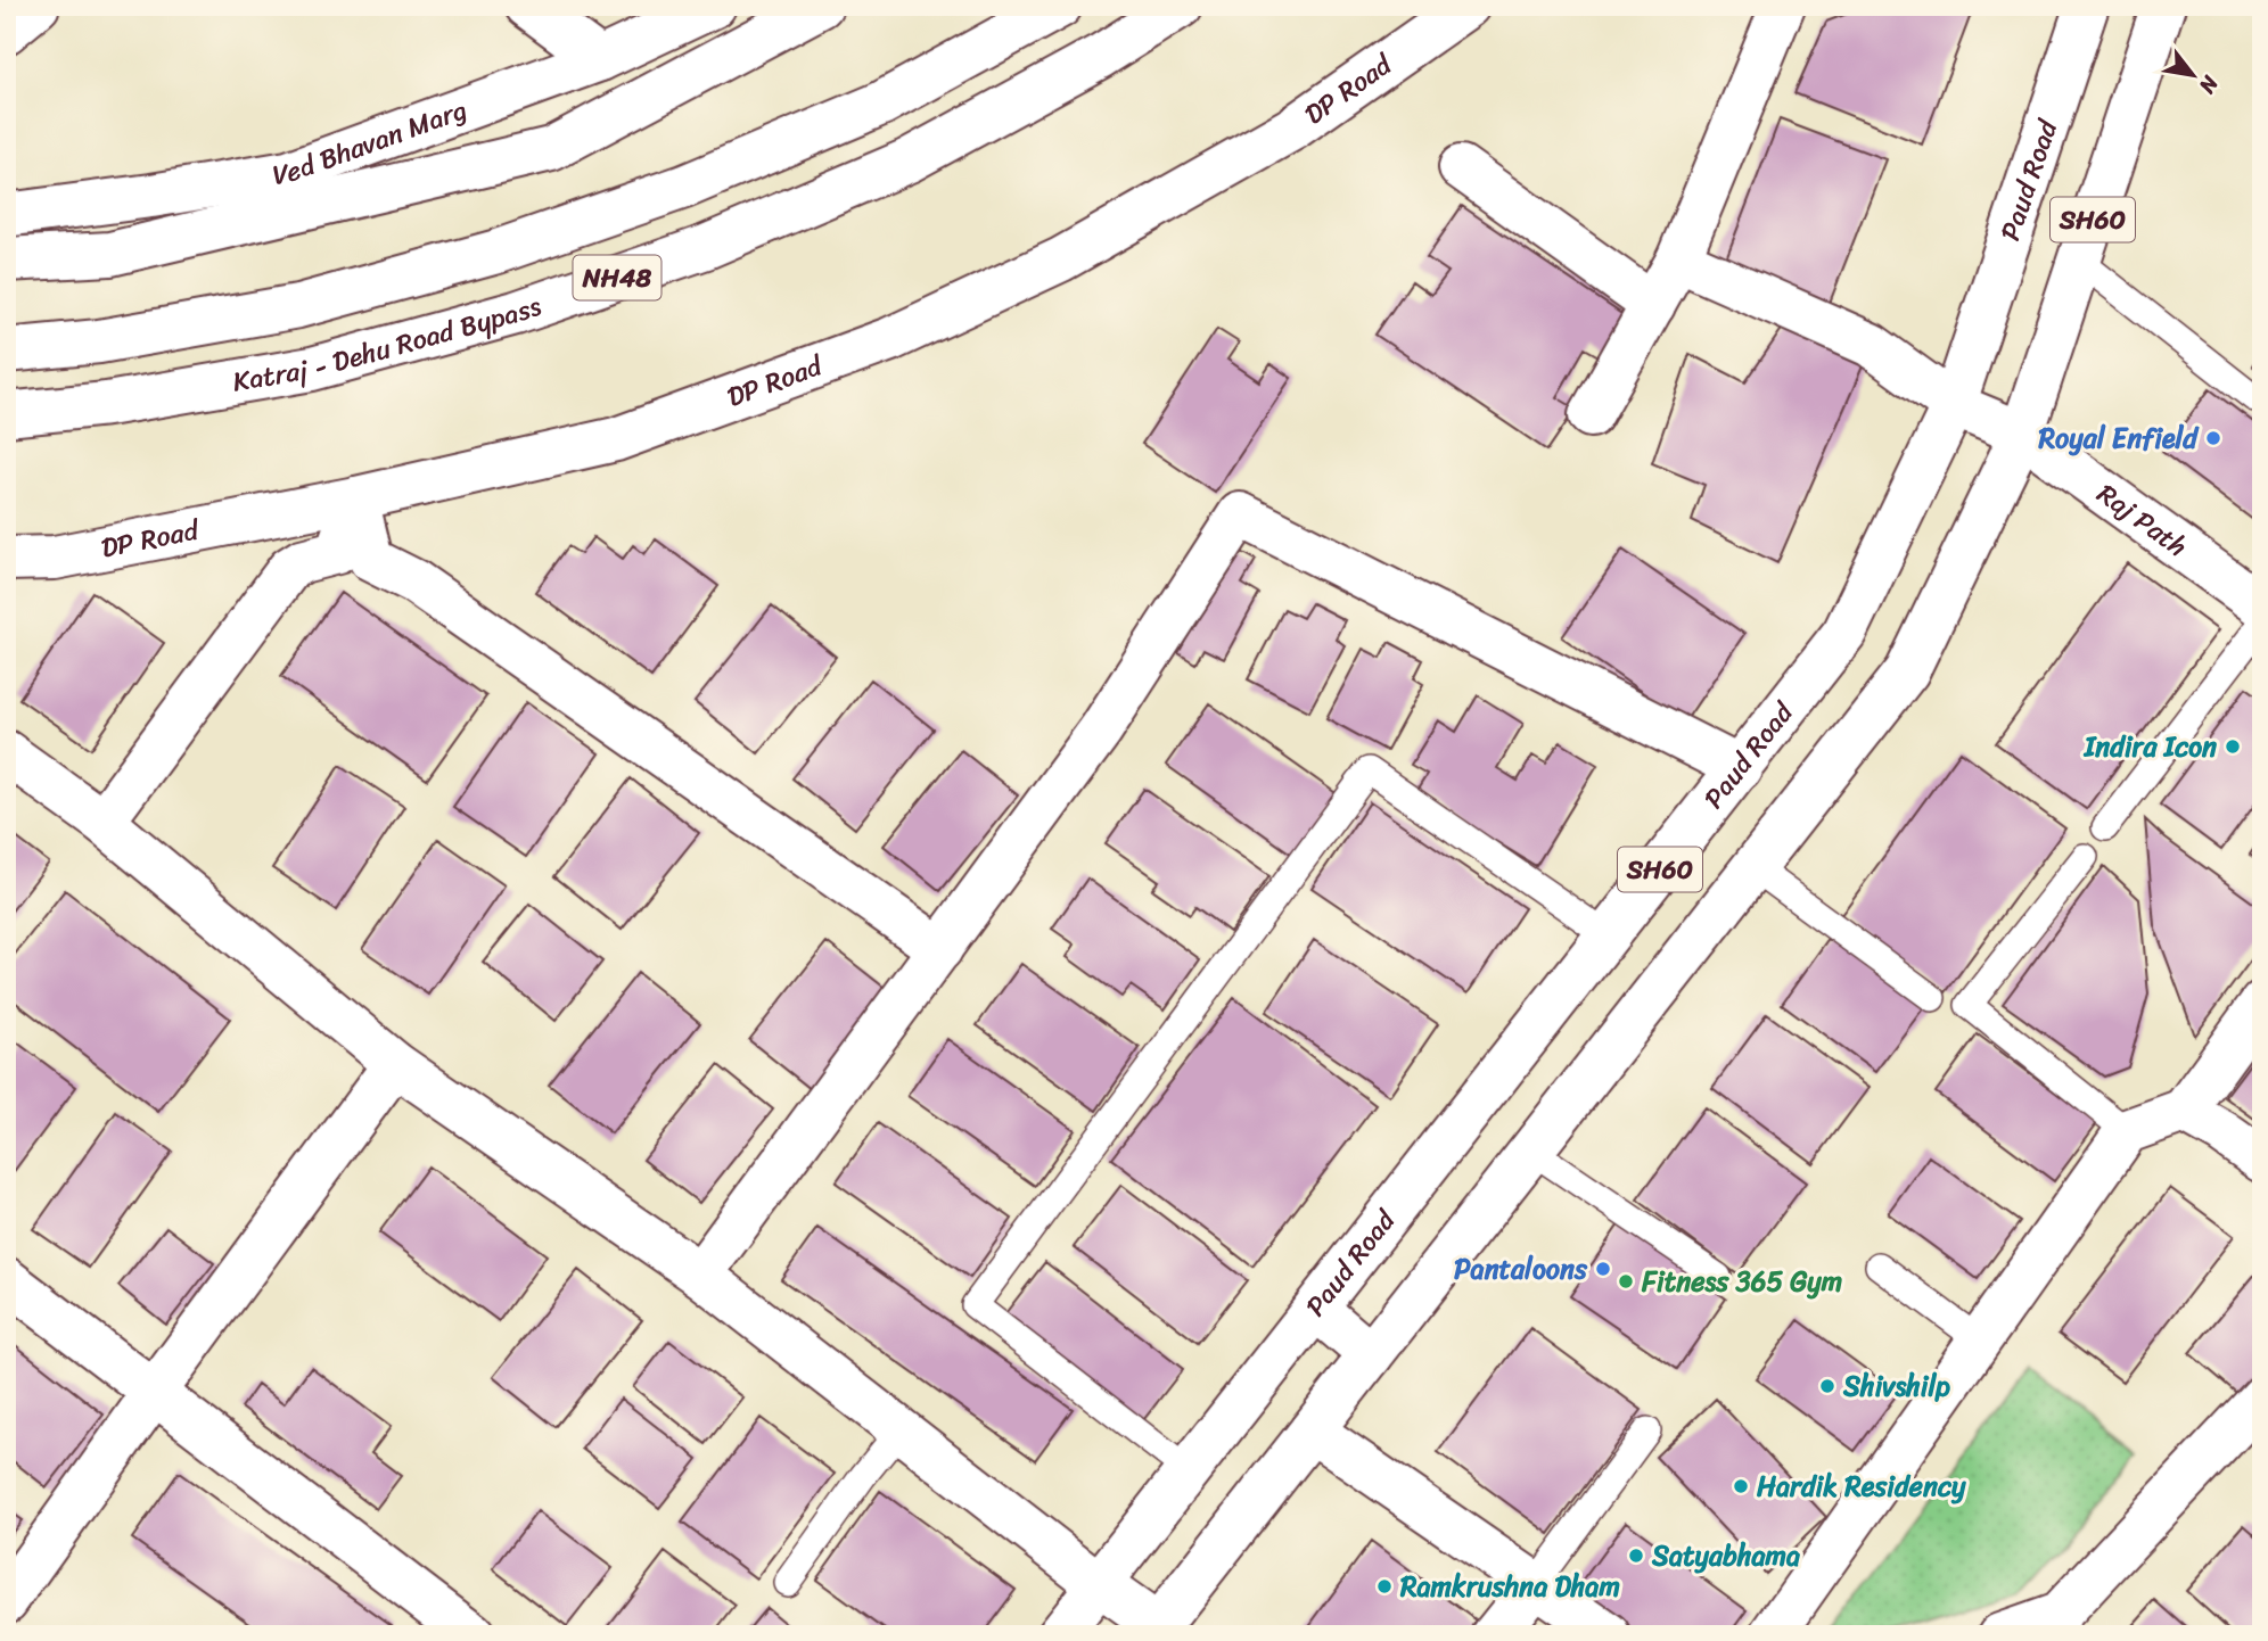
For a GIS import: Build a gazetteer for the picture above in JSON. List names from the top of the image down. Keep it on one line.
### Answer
{"streets":{"main road":["DP Road","Ved Bhavan Marg","Paud Road","SH60","NH48","Katraj - Dehu Road Bypass","Raj Path"]},"crossings":[["Paud Road","Raj Path"],["SH60","Raj Path"]],"places":["Royal Enfield","Indira Icon","Pantaloons","Fitness 365 Gym","Shivshilp","Hardik Residency","Satyabhama","Ramkrushna Dham"],"north":"bottom right"}
